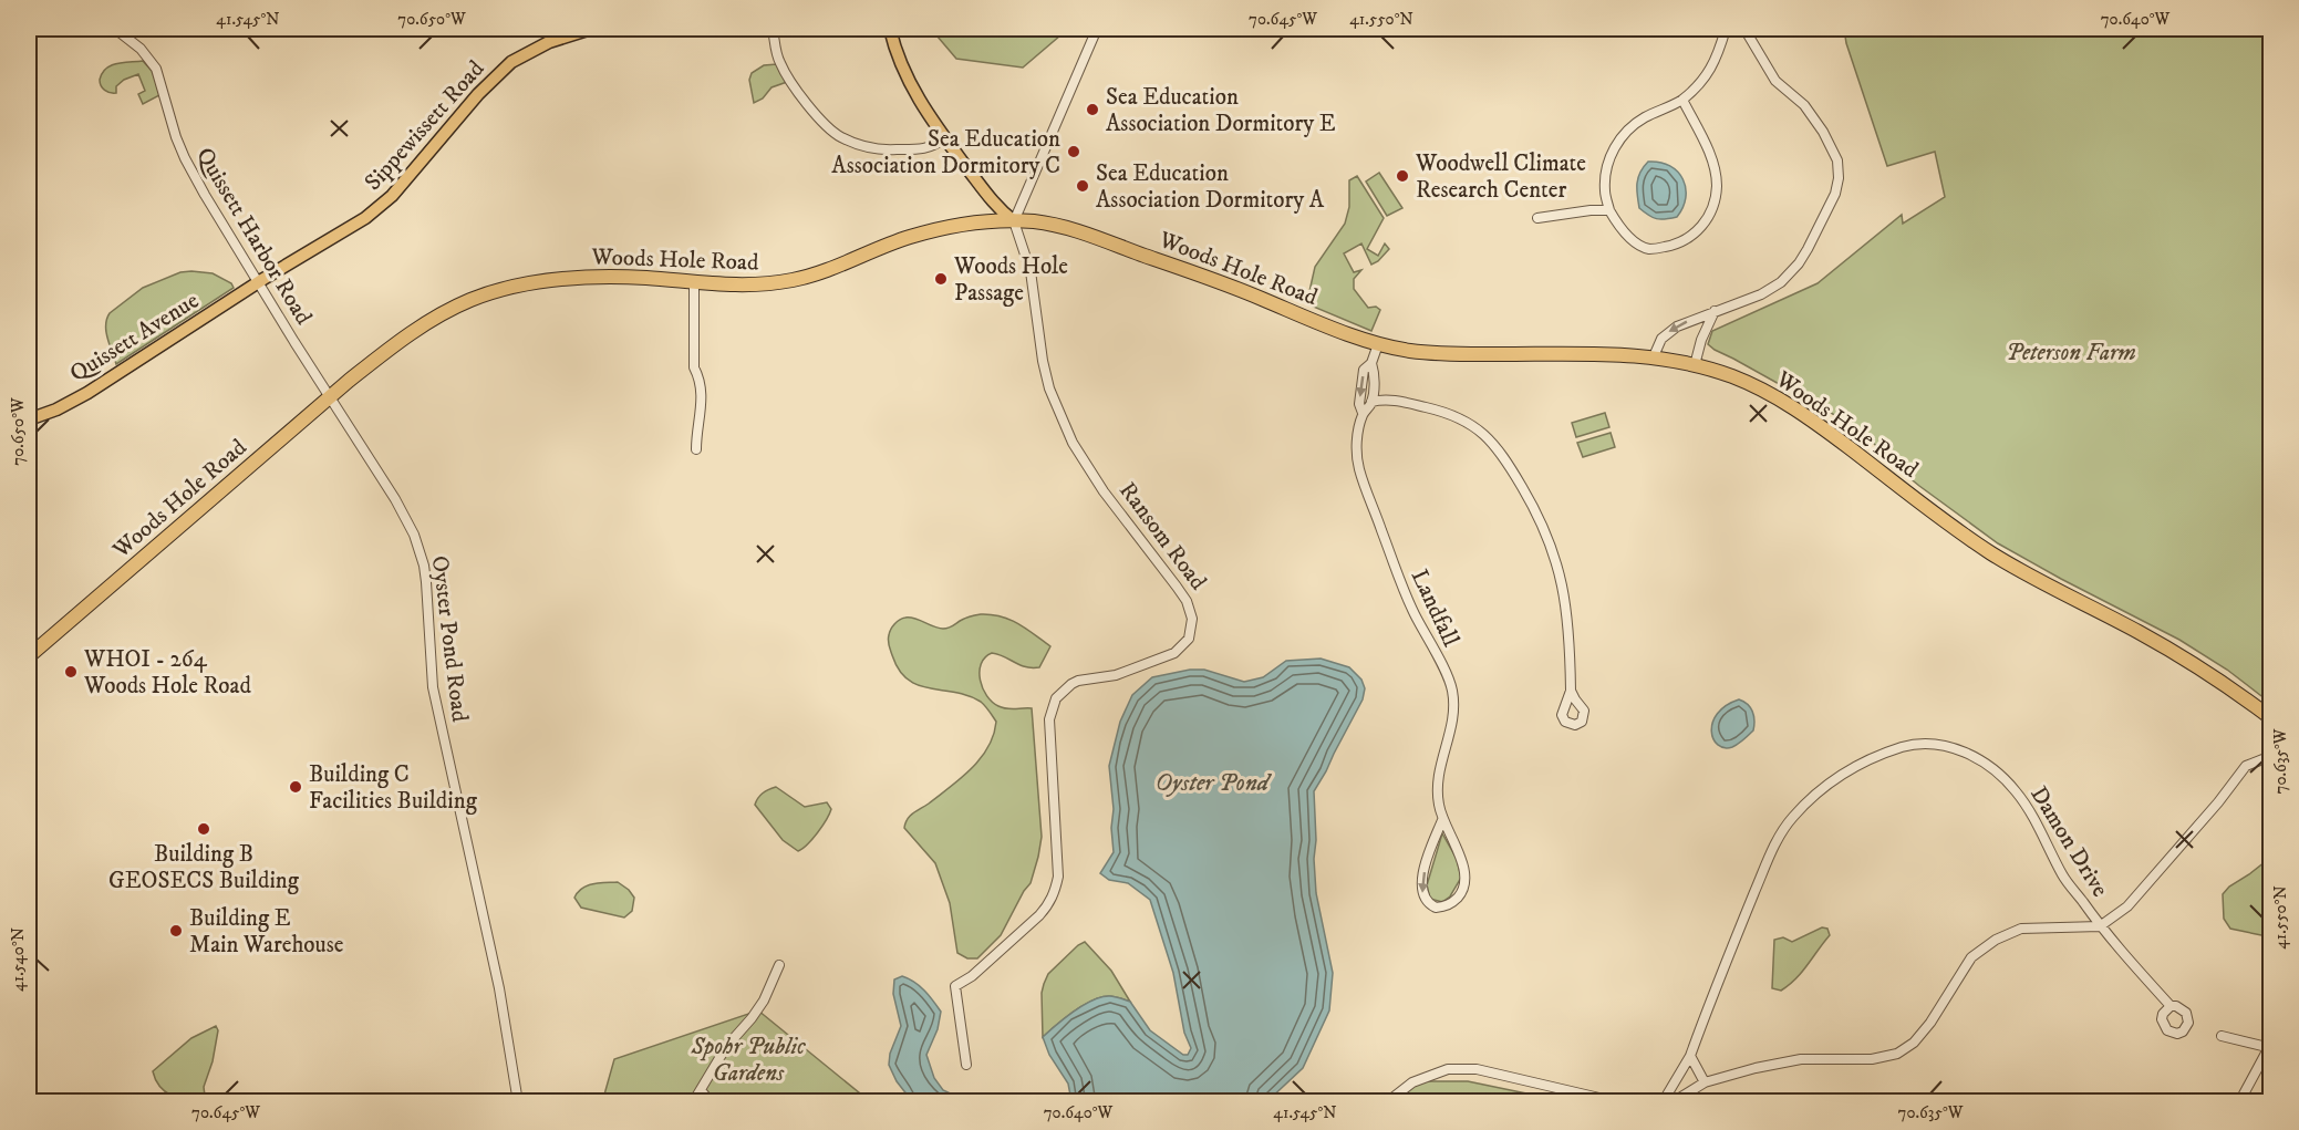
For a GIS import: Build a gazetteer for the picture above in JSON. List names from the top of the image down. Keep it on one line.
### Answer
{"streets":{"highway":["Woods Hole Road"],"main road":["Sippewissett Road","Quissett Avenue","Ransom Road"],"street":["Quissett Harbor Road","Landfall","Oyster Pond Road","Damon Drive"]},"crossings":[["Sippewissett Road","Quissett Harbor Road"],["Sippewissett Road","Quissett Avenue"],["Quissett Harbor Road","Woods Hole Road"],["Quissett Harbor Road","Quissett Avenue"],["Quissett Harbor Road","Oyster Pond Road"],["Woods Hole Road","Ransom Road"],["Woods Hole Road","Landfall"],["Woods Hole Road","Oyster Pond Road"]],"water":["Oyster Pond"],"parks":["Peterson Farm","Spohr Public Gardens"],"places":["Sea Education Association Dormitory E","Sea Education Association Dormitory C","Woodwell Climate Research Center","Sea Education Association Dormitory A","Woods Hole Passage","WHOI - 264 Woods Hole Road","Building C Facilities Building","Building B GEOSECS Building","Building E Main Warehouse"],"coordinates":["41.545°N","70.650°W","70.645°W","41.550°N","70.640°W","70.635°W","41.540°N"]}
